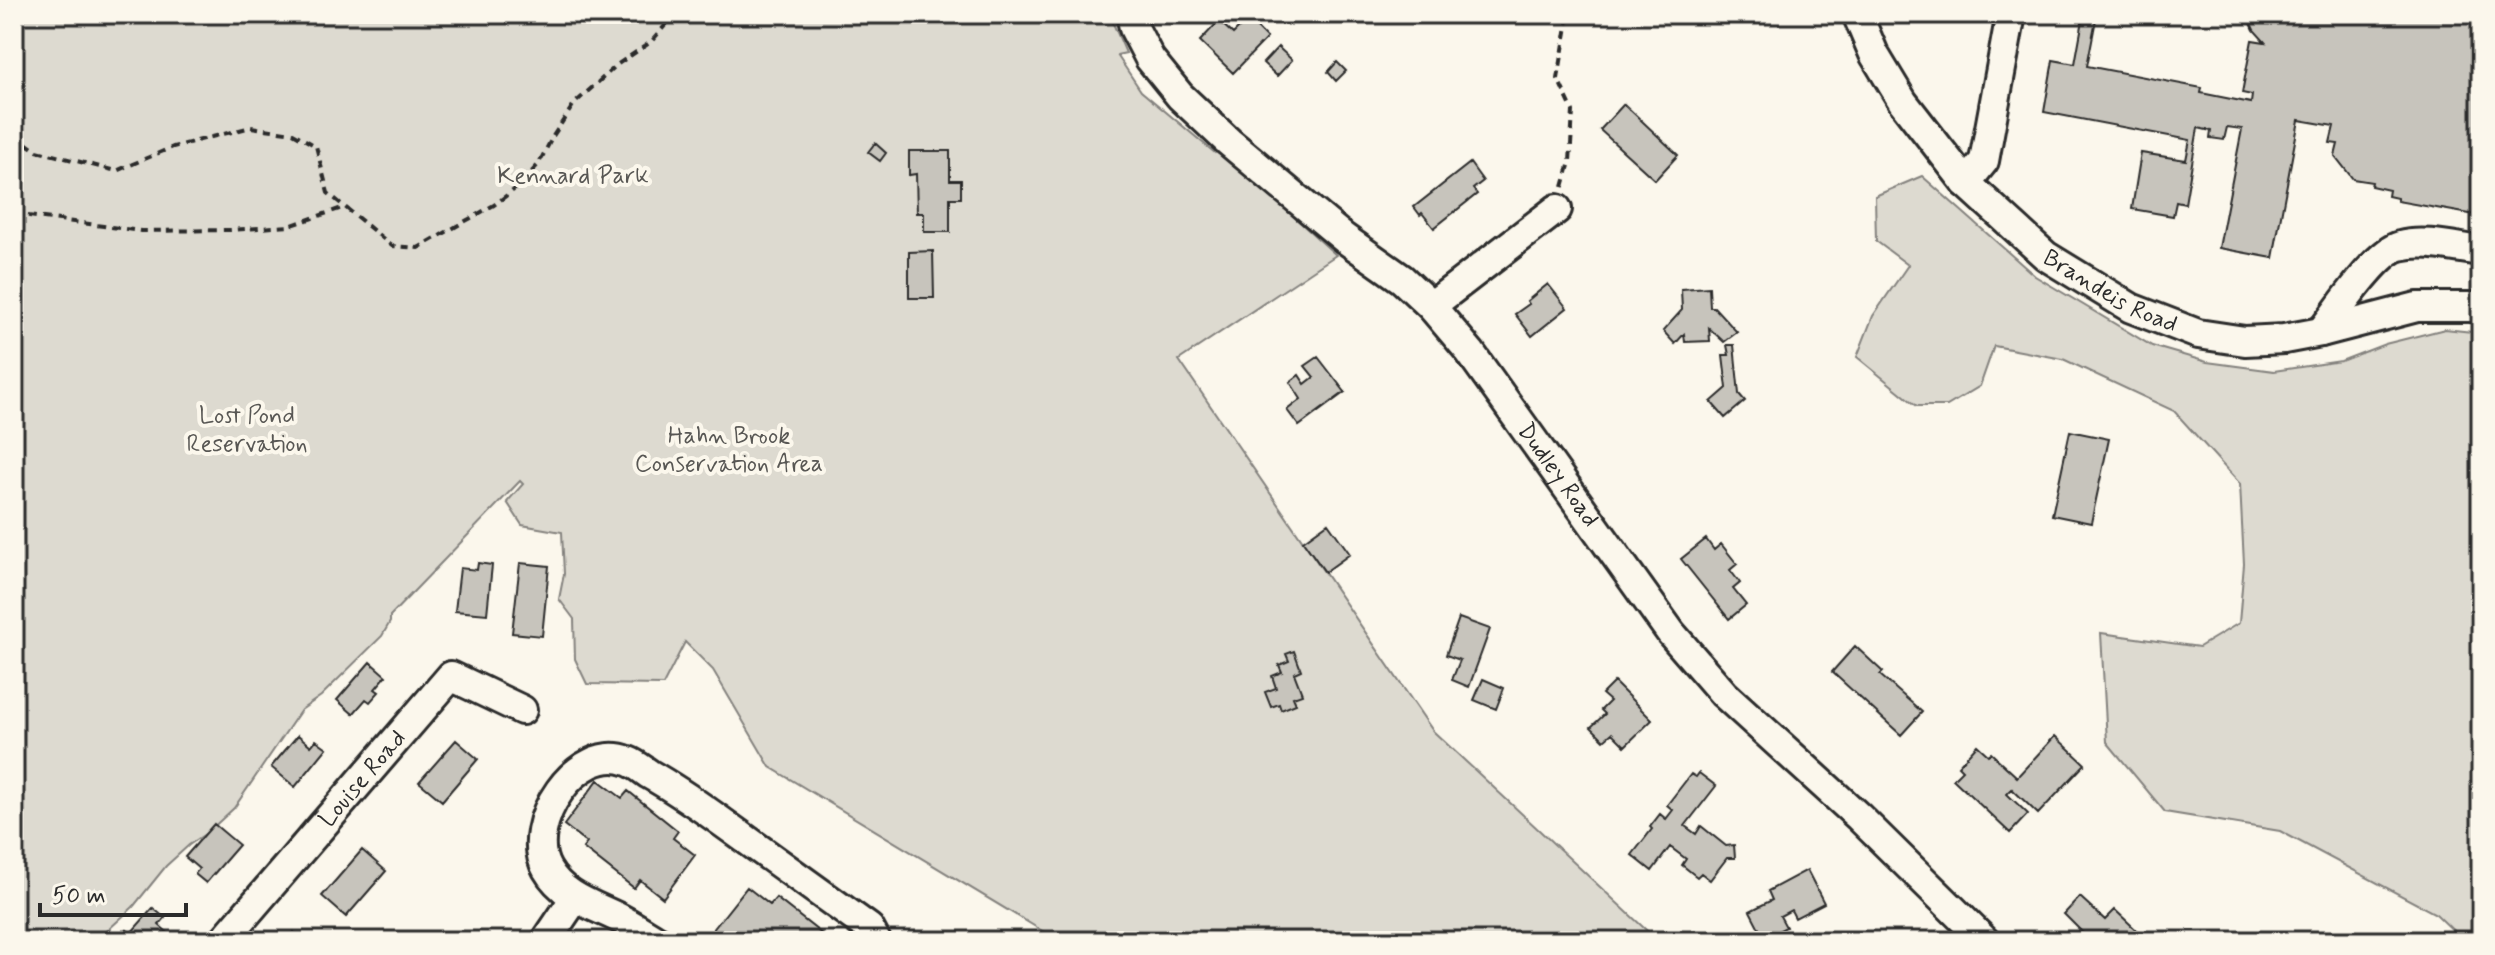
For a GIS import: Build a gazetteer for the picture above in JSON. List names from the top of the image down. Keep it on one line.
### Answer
{"streets":{"street":["Brandeis Road","Dudley Road","Louise Road"]},"parks":["Kennard Park","Lost Pond Reservation","Hahn Brook Conservation Area"],"scale_bar":"50 m"}
